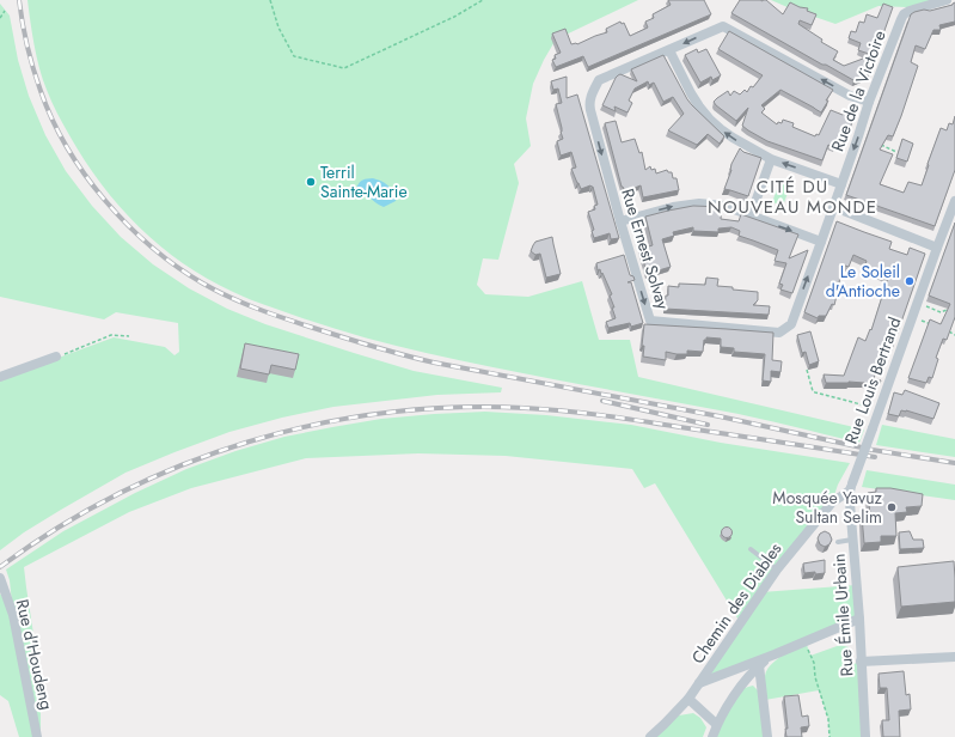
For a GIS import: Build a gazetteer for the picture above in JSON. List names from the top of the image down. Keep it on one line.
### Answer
{"streets":{"street":["Rue de la Victoire","Rue Ernest Solvay","Rue Louis Bertrand","Chemin des Diables","Rue Émile Urbain","Rue d'Houdeng"]},"crossings":[["Rue de la Victoire","Rue Ernest Solvay"],["Rue Louis Bertrand","Chemin des Diables"],["Rue Louis Bertrand","Rue Émile Urbain"],["Chemin des Diables","Rue Émile Urbain"]],"districts":["CITÉ DU NOUVEAU MONDE"],"places":["Terril Sainte-Marie","Le Soleil d'Antioche","Mosquée Yavuz Sultan Selim"]}
